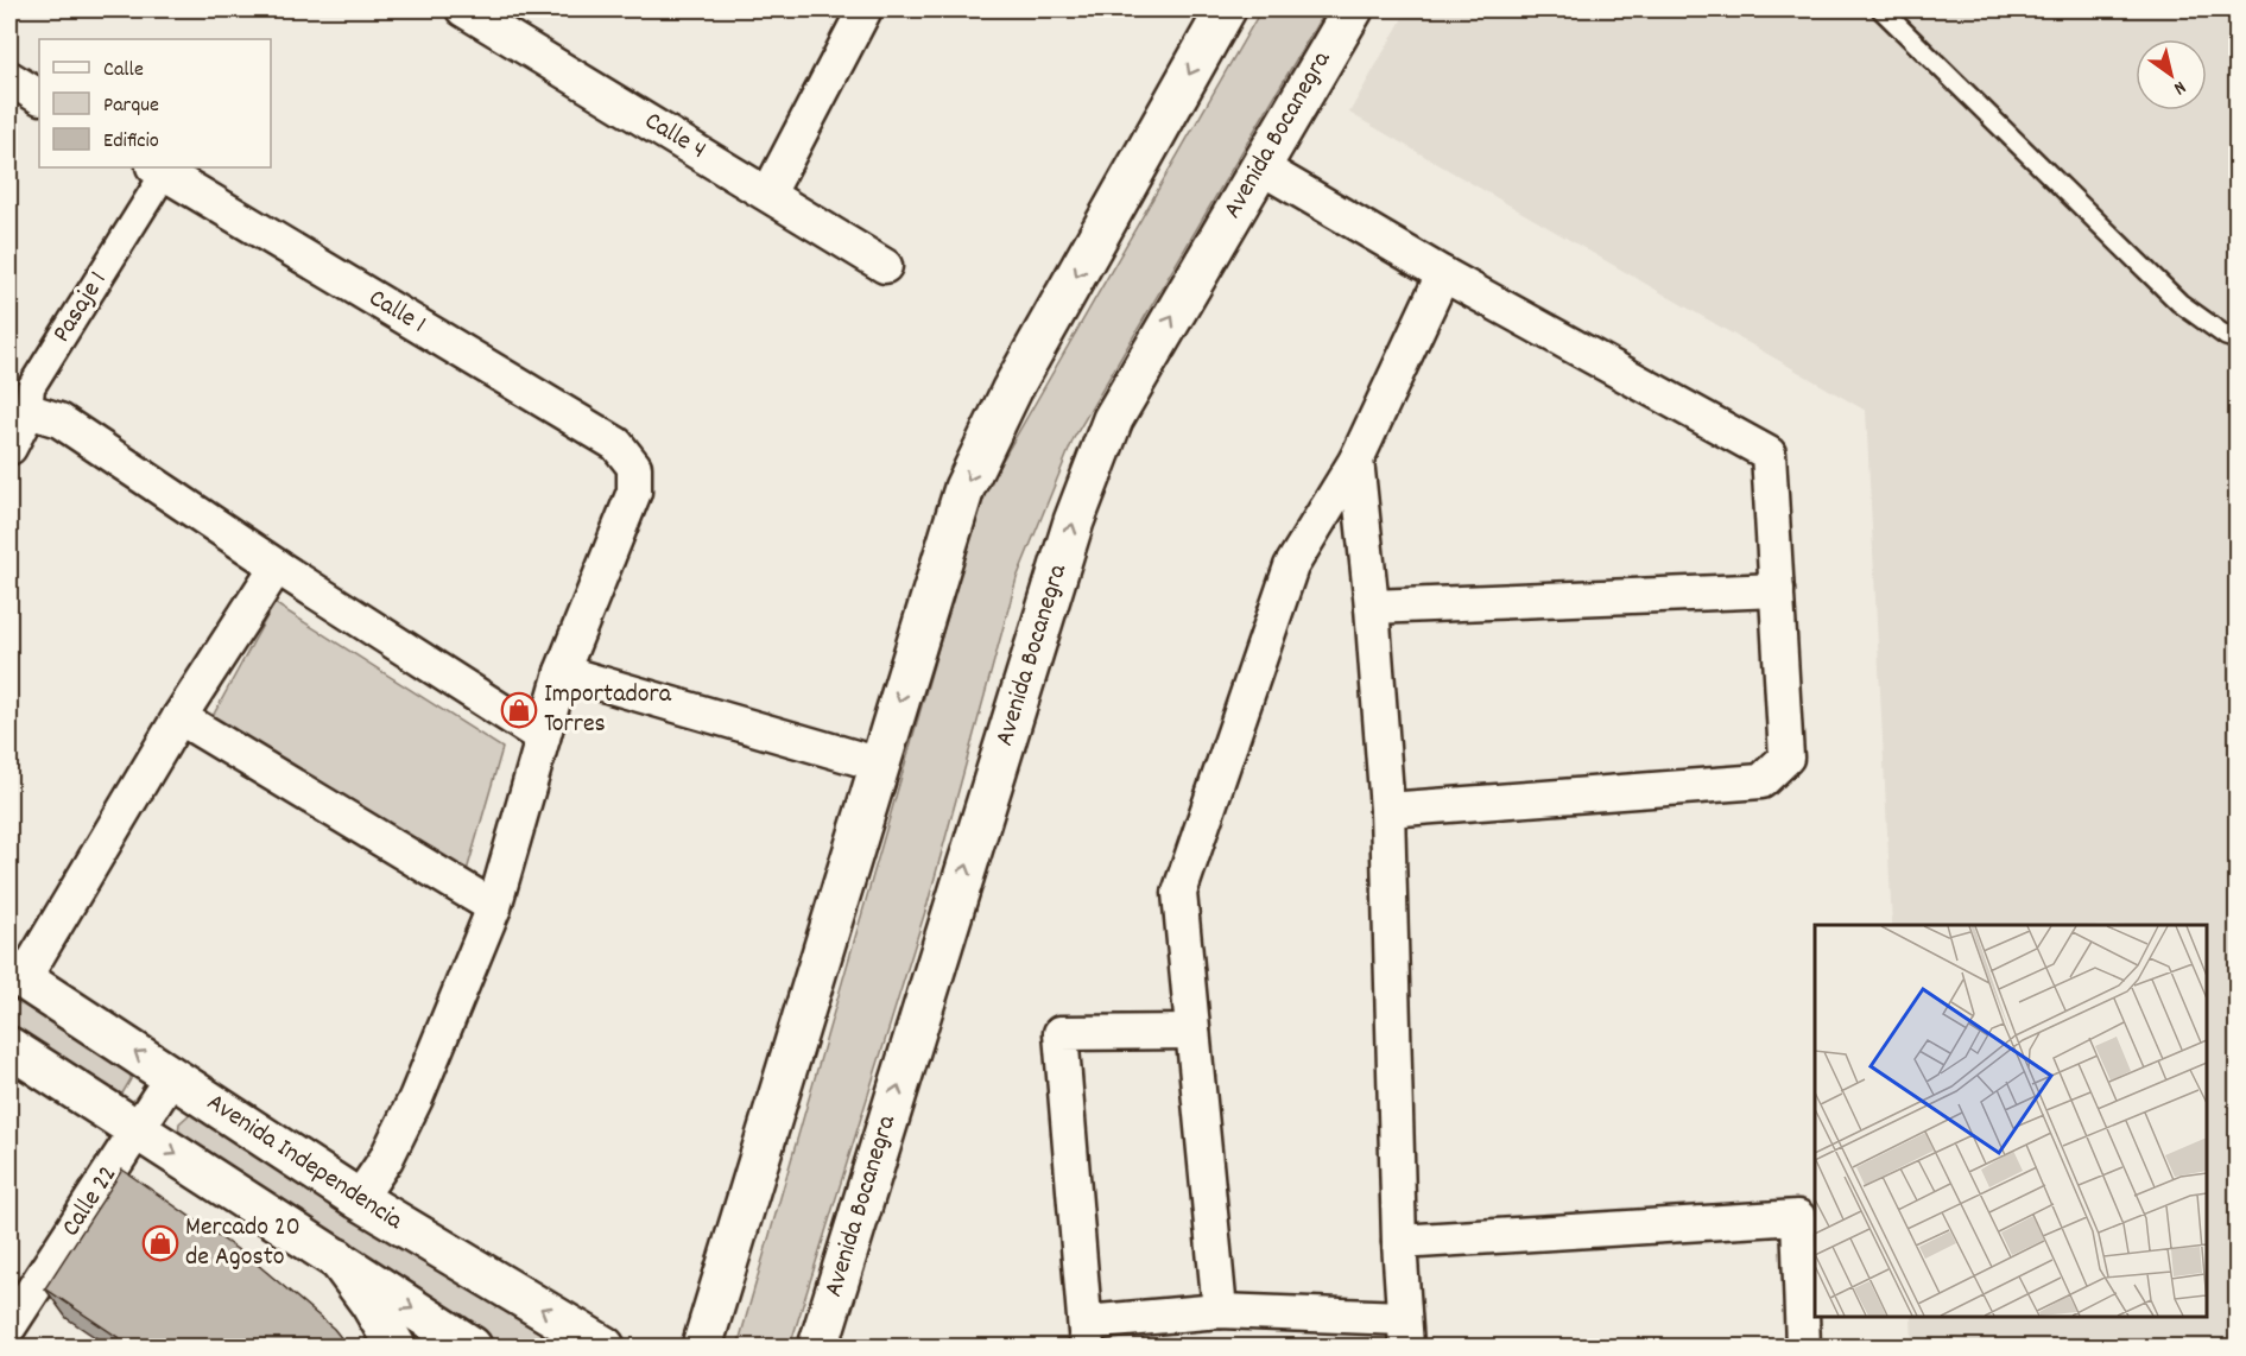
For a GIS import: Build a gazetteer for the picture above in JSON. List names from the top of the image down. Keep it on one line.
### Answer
{"streets":{"main road":["Avenida Bocanegra","Avenida Independencia"],"street":["Calle 4","Pasaje 1","Calle 1","Calle 22"]},"crossings":[["Pasaje 1","Calle 1"],["Avenida Independencia","Calle 22"]],"places":{"shop":["Importadora Torres","Mercado 20 de Agosto"]},"legend":["Calle","Parque","Edificio"],"north":"bottom right"}
